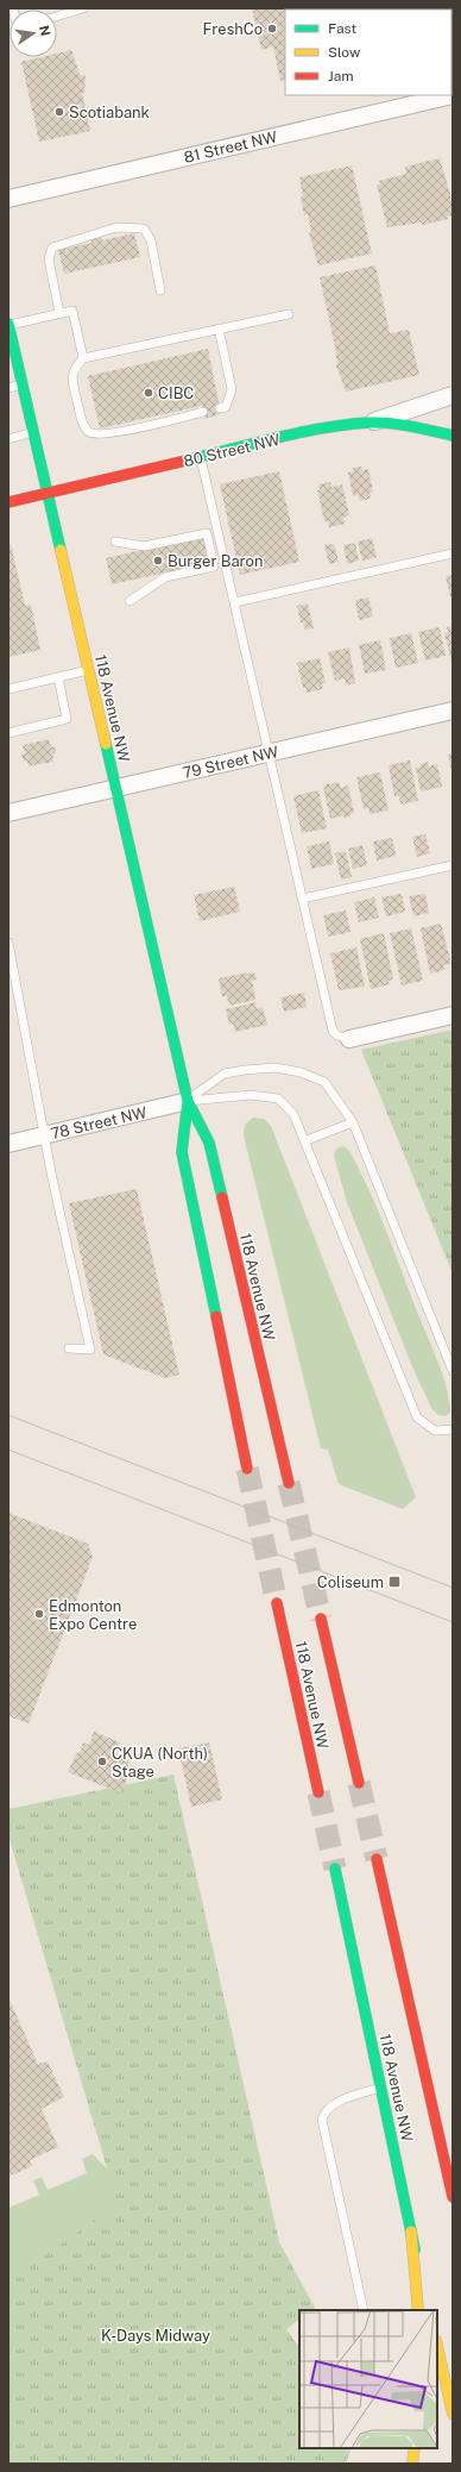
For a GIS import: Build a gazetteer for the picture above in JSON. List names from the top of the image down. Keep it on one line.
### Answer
{"streets":{"main road":["80 Street NW","118 Avenue NW"],"street":["81 Street NW","79 Street NW","78 Street NW"]},"crossings":[["80 Street NW","118 Avenue NW"],["118 Avenue NW","79 Street NW"],["118 Avenue NW","78 Street NW"]],"parks":["K-Days Midway"],"places":{"other":["FreshCo","Scotiabank","CIBC","Burger Baron","Edmonton Expo Centre","CKUA (North) Stage"],"transit":["Coliseum"]},"legend":["Fast","Slow","Jam"],"north":"right"}
